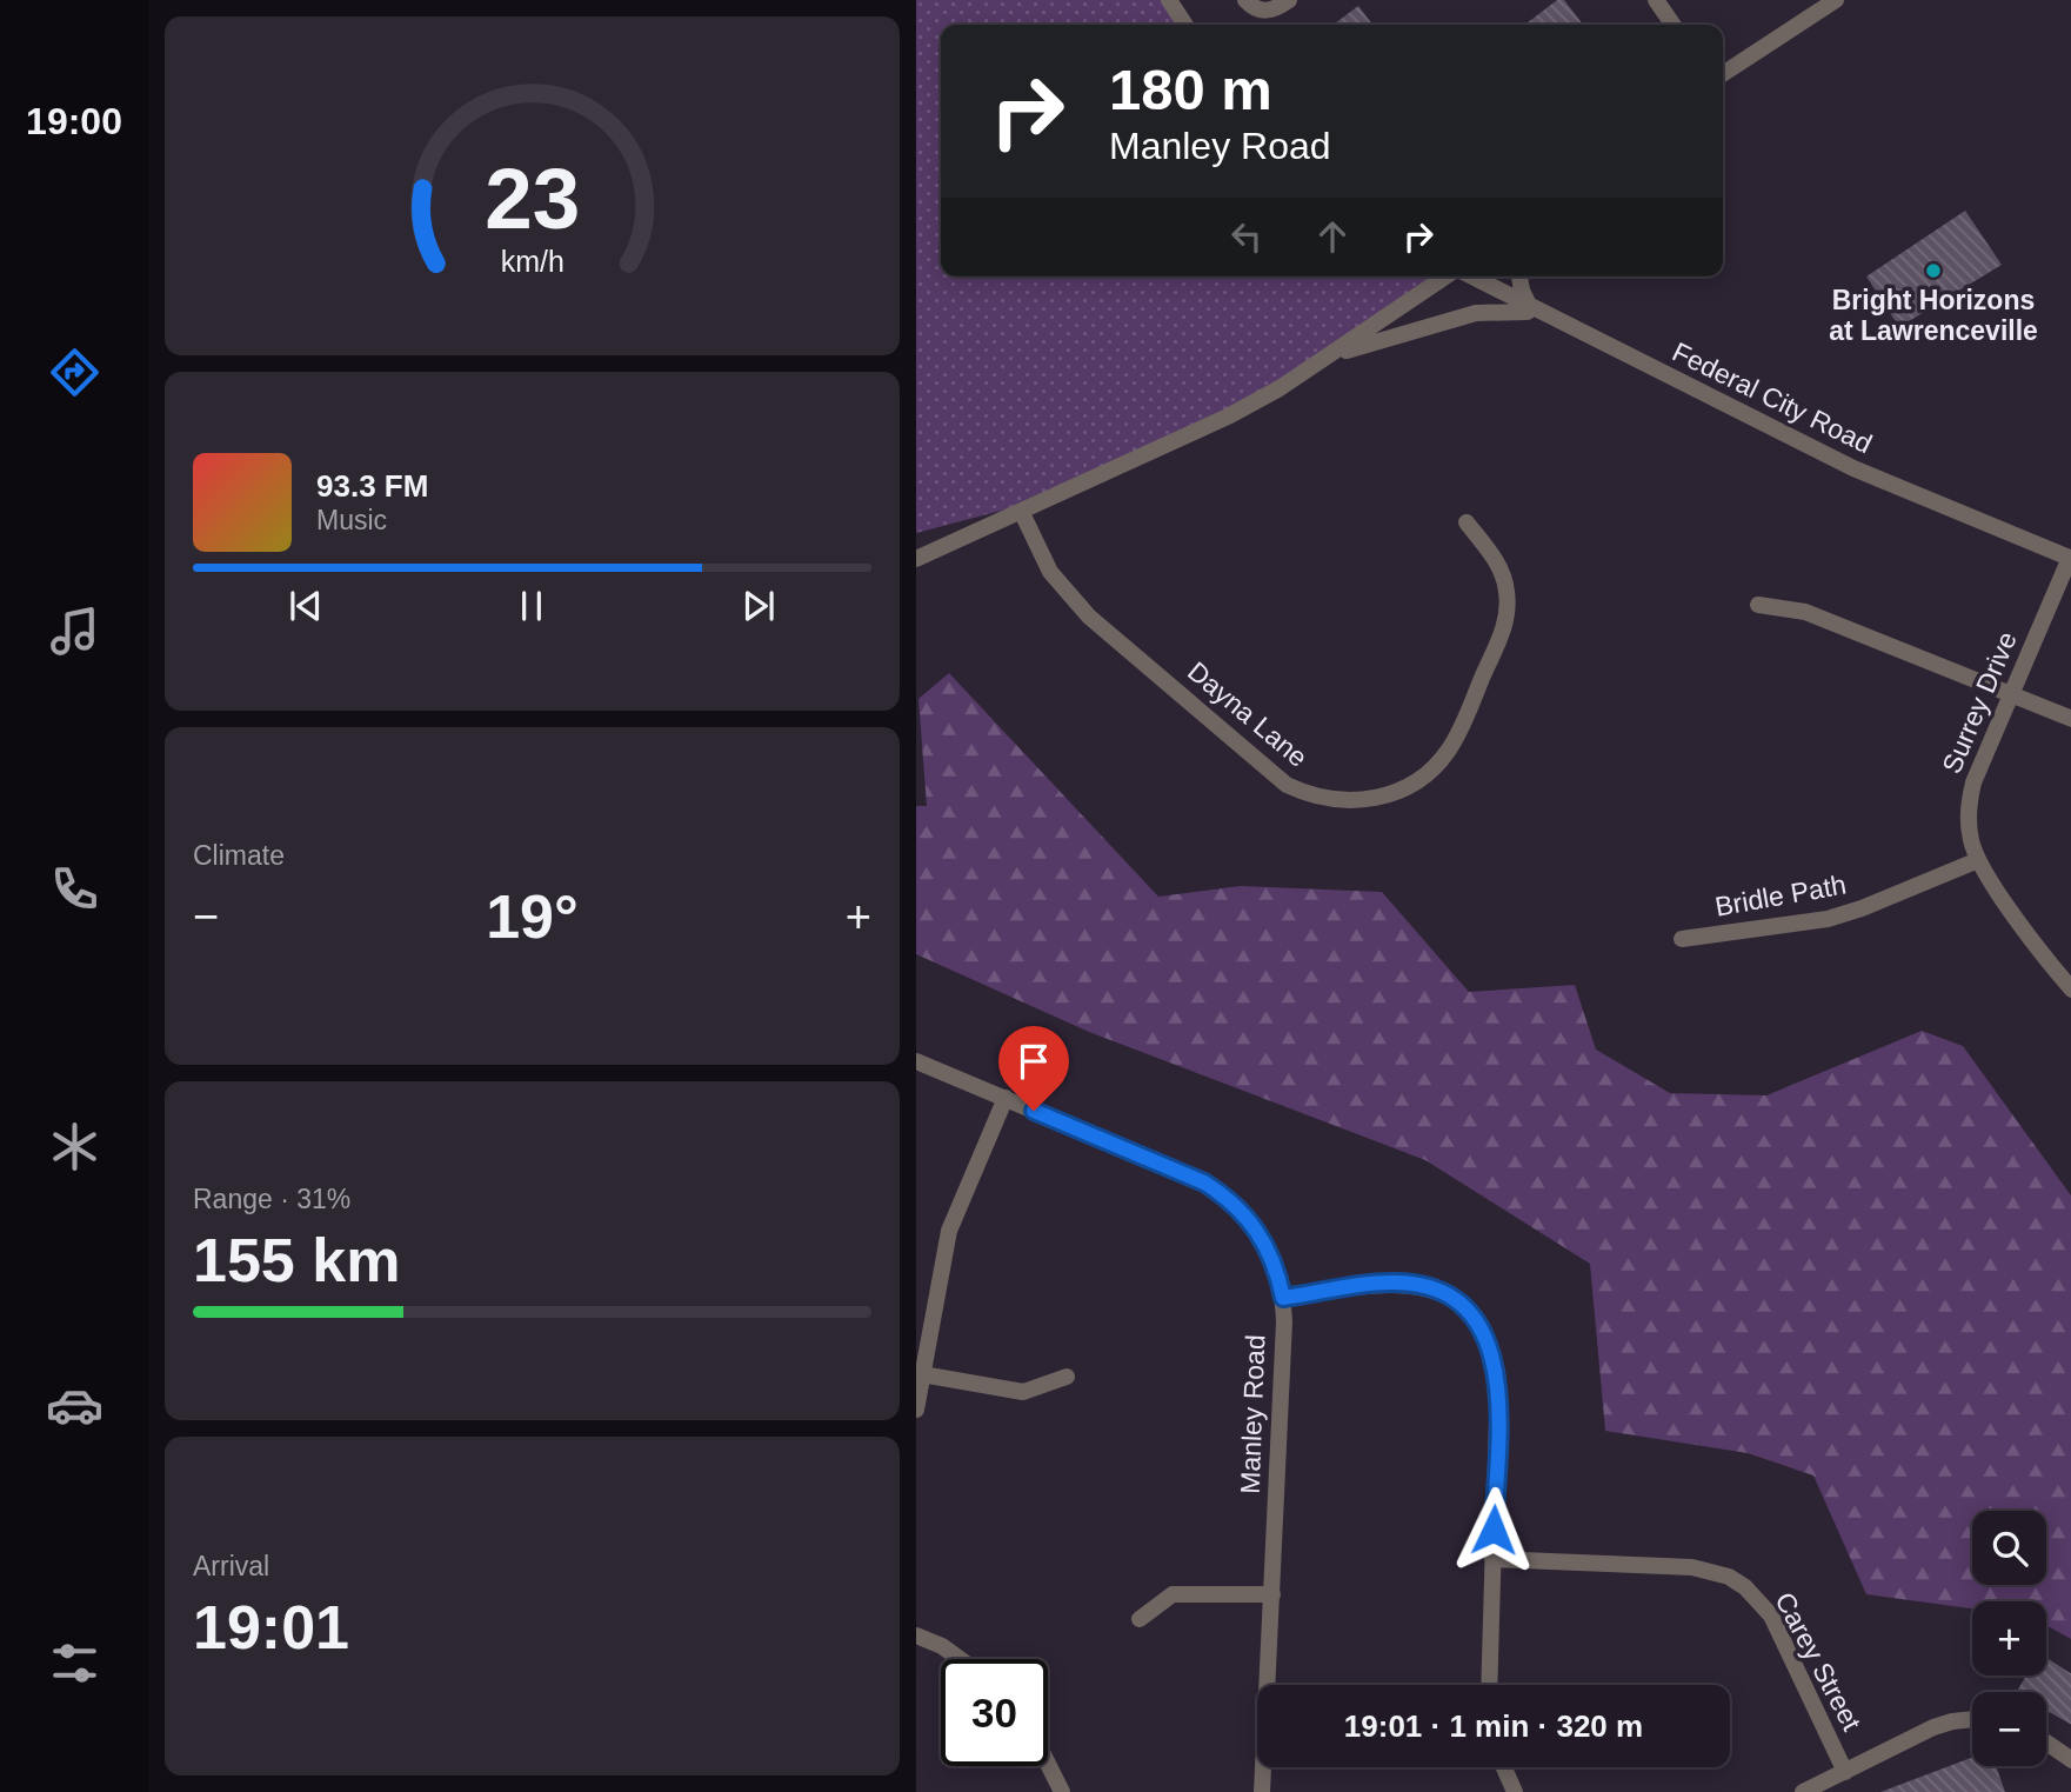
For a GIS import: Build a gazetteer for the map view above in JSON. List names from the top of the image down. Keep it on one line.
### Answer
{"streets":{"street":["Federal City Road","Surrey Drive","Dayna Lane","Bridle Path","Manley Road","Carey Street"]},"crossings":[["Federal City Road","Surrey Drive"],["Surrey Drive","Bridle Path"]],"places":["Bright Horizons at Lawrenceville"],"page":{"tabs":"19:00","turn":["180 m","Manley Road"],"song":["93.3 FM","Music"],"tile":["Climate",["Range · 31%","155 km"],["Arrival","19:01"]],"heat":["−","19°","+"],"map_buttons":["+","−"],"limit":"30","trip":"19:01 · 1 min · 320 m","gauge":["23","km/h"]}}
